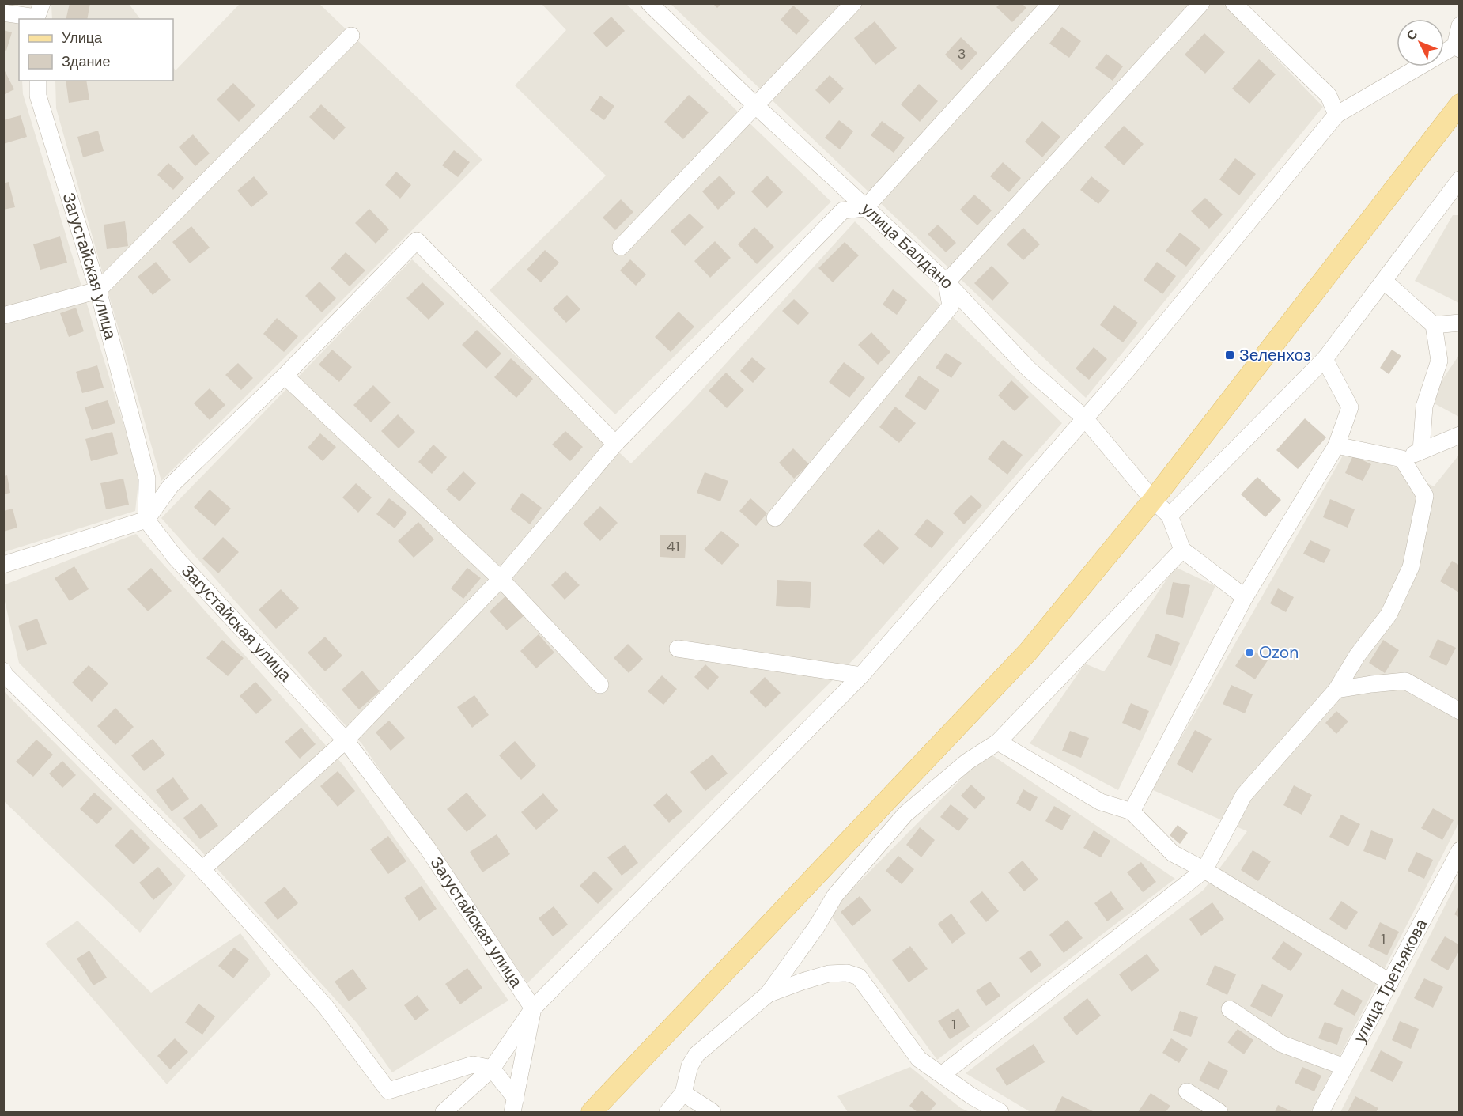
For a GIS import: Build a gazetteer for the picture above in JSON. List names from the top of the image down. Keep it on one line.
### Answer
{"streets":{"street":["улица Балдано","Загустайская улица","улица Третьякова"]},"places":{"transit":["Зеленхоз"],"other":["Ozon"]},"house_numbers":["3","41","1","1"],"legend":["Улица","Здание"],"north":"top left"}
